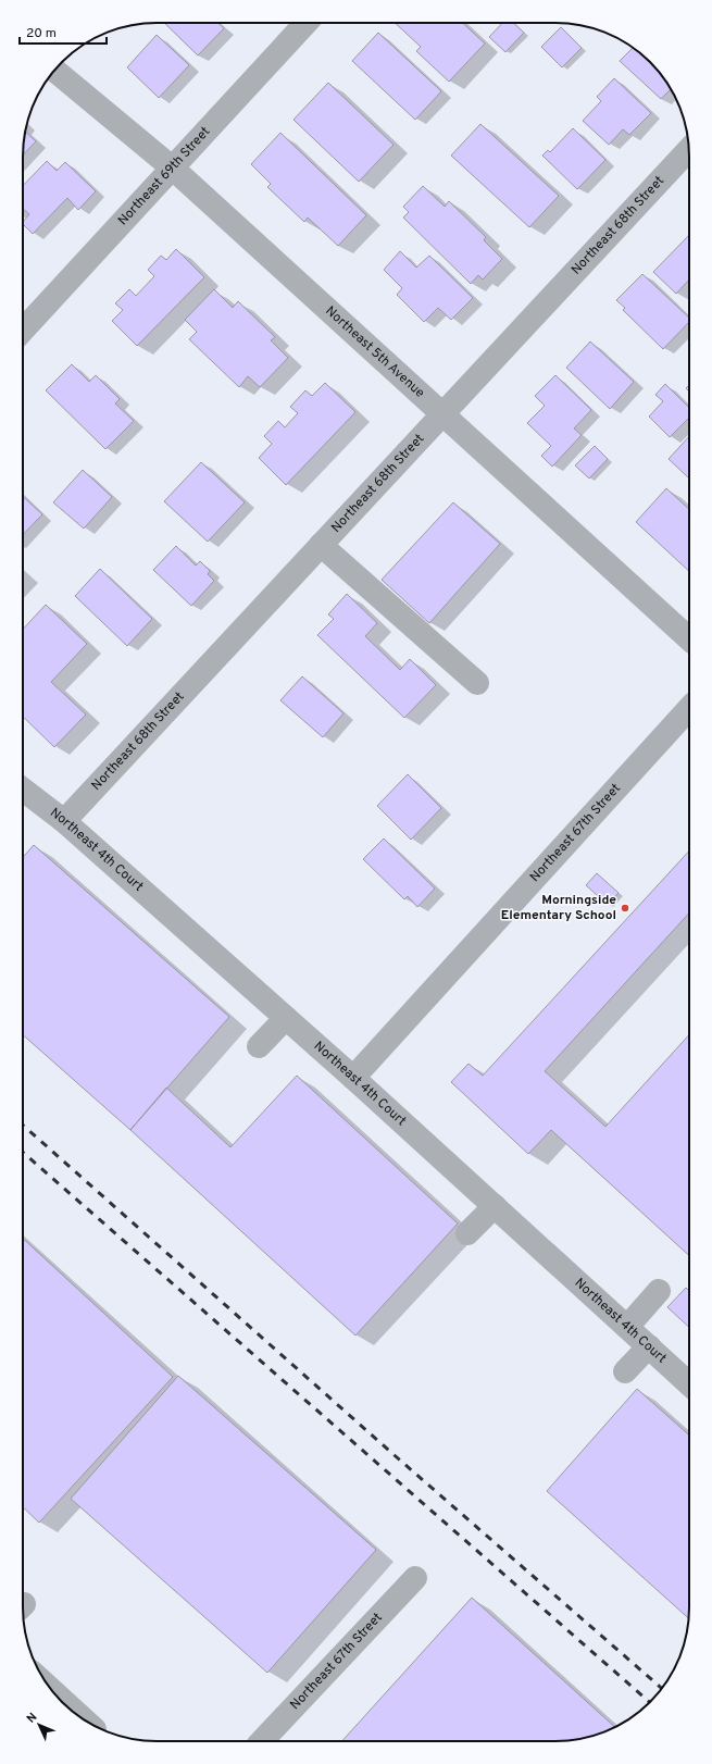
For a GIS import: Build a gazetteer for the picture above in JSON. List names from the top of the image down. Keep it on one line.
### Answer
{"streets":{"street":["Northeast 69th Street","Northeast 68th Street","Northeast 5th Avenue","Northeast 67th Street","Northeast 4th Court"]},"crossings":[["Northeast 69th Street","Northeast 5th Avenue"],["Northeast 68th Street","Northeast 5th Avenue"],["Northeast 68th Street","Northeast 4th Court"],["Northeast 67th Street","Northeast 4th Court"]],"places":["Morningside Elementary School"],"scale_bar":"20 m","north":"top left"}
